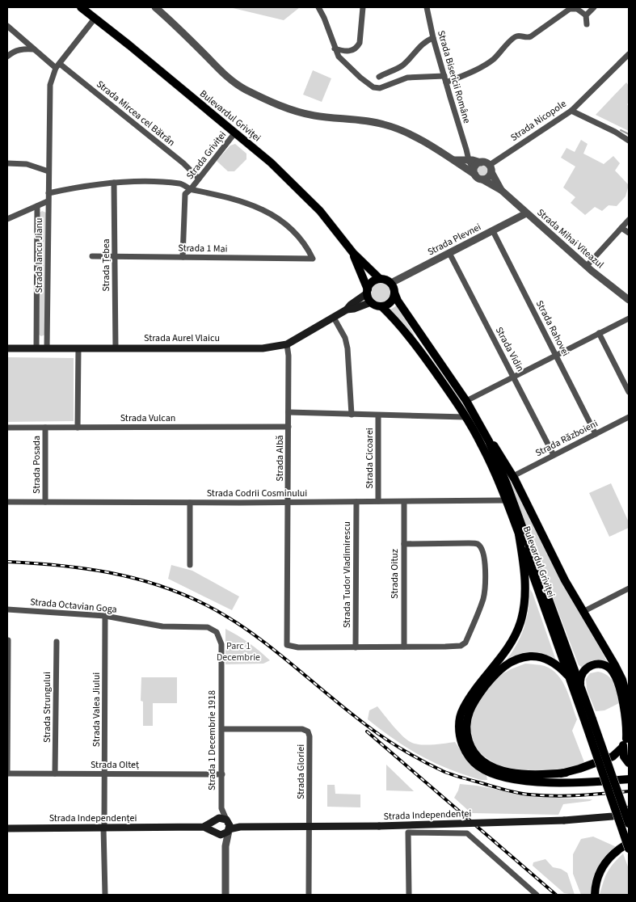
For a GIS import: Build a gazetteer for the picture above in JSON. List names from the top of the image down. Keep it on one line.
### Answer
{"streets":{"main road":["Bulevardul Griviței","Strada Aurel Vlaicu","Strada Independenței"],"street":["Strada Bisericii Române","Strada Mircea cel Bătrân","Strada Nicopole","Strada Griviței","Strada Mihai Viteazul","Strada Plevnei","Strada 1 Mai","Strada Iancu Jianu","Strada Țebea","Strada Rahovei","Strada Vidin","Strada Vulcan","Strada Războieni","Strada Albă","Strada Cicoarei","Strada Posada","Strada Codrii Cosminului","Strada Oituz","Strada Tudor Vladimirescu","Strada Octavian Goga","Strada Strungului","Strada Valea Jiului","Strada 1 Decembrie 1918","Strada Olteț","Strada Gloriei"]},"crossings":[["Strada Bisericii Române","Strada Nicopole"],["Strada Bisericii Române","Strada Mihai Viteazul"],["Strada Mircea cel Bătrân","Strada Griviței"],["Strada Mircea cel Bătrân","Strada Iancu Jianu"],["Bulevardul Griviței","Strada Griviței"],["Bulevardul Griviței","Strada Plevnei"],["Bulevardul Griviței","Strada Aurel Vlaicu"],["Bulevardul Griviței","Strada Războieni"],["Bulevardul Griviței","Strada Codrii Cosminului"],["Strada Nicopole","Strada Mihai Viteazul"],["Strada Griviței","Strada 1 Mai"],["Strada Mihai Viteazul","Strada Plevnei"],["Strada Plevnei","Strada Rahovei"],["Strada Plevnei","Strada Aurel Vlaicu"],["Strada Plevnei","Strada Vidin"],["Strada 1 Mai","Strada Țebea"],["Strada Iancu Jianu","Strada Aurel Vlaicu"],["Strada Țebea","Strada Aurel Vlaicu"],["Strada Rahovei","Strada Războieni"],["Strada Aurel Vlaicu","Strada Albă"],["Strada Vidin","Strada Războieni"],["Strada Vulcan","Strada Albă"],["Strada Vulcan","Strada Posada"],["Strada Albă","Strada Codrii Cosminului"],["Strada Albă","Strada Tudor Vladimirescu"],["Strada Cicoarei","Strada Codrii Cosminului"],["Strada Posada","Strada Codrii Cosminului"],["Strada Codrii Cosminului","Strada Oituz"],["Strada Codrii Cosminului","Strada Tudor Vladimirescu"],["Strada Octavian Goga","Strada Valea Jiului"],["Strada Octavian Goga","Strada 1 Decembrie 1918"],["Strada Strungului","Strada Olteț"],["Strada Valea Jiului","Strada Olteț"],["Strada Valea Jiului","Strada Independenței"],["Strada 1 Decembrie 1918","Strada Olteț"],["Strada 1 Decembrie 1918","Strada Gloriei"],["Strada 1 Decembrie 1918","Strada Independenței"],["Strada Gloriei","Strada Independenței"]],"parks":["Parc 1 Decembrie"]}
